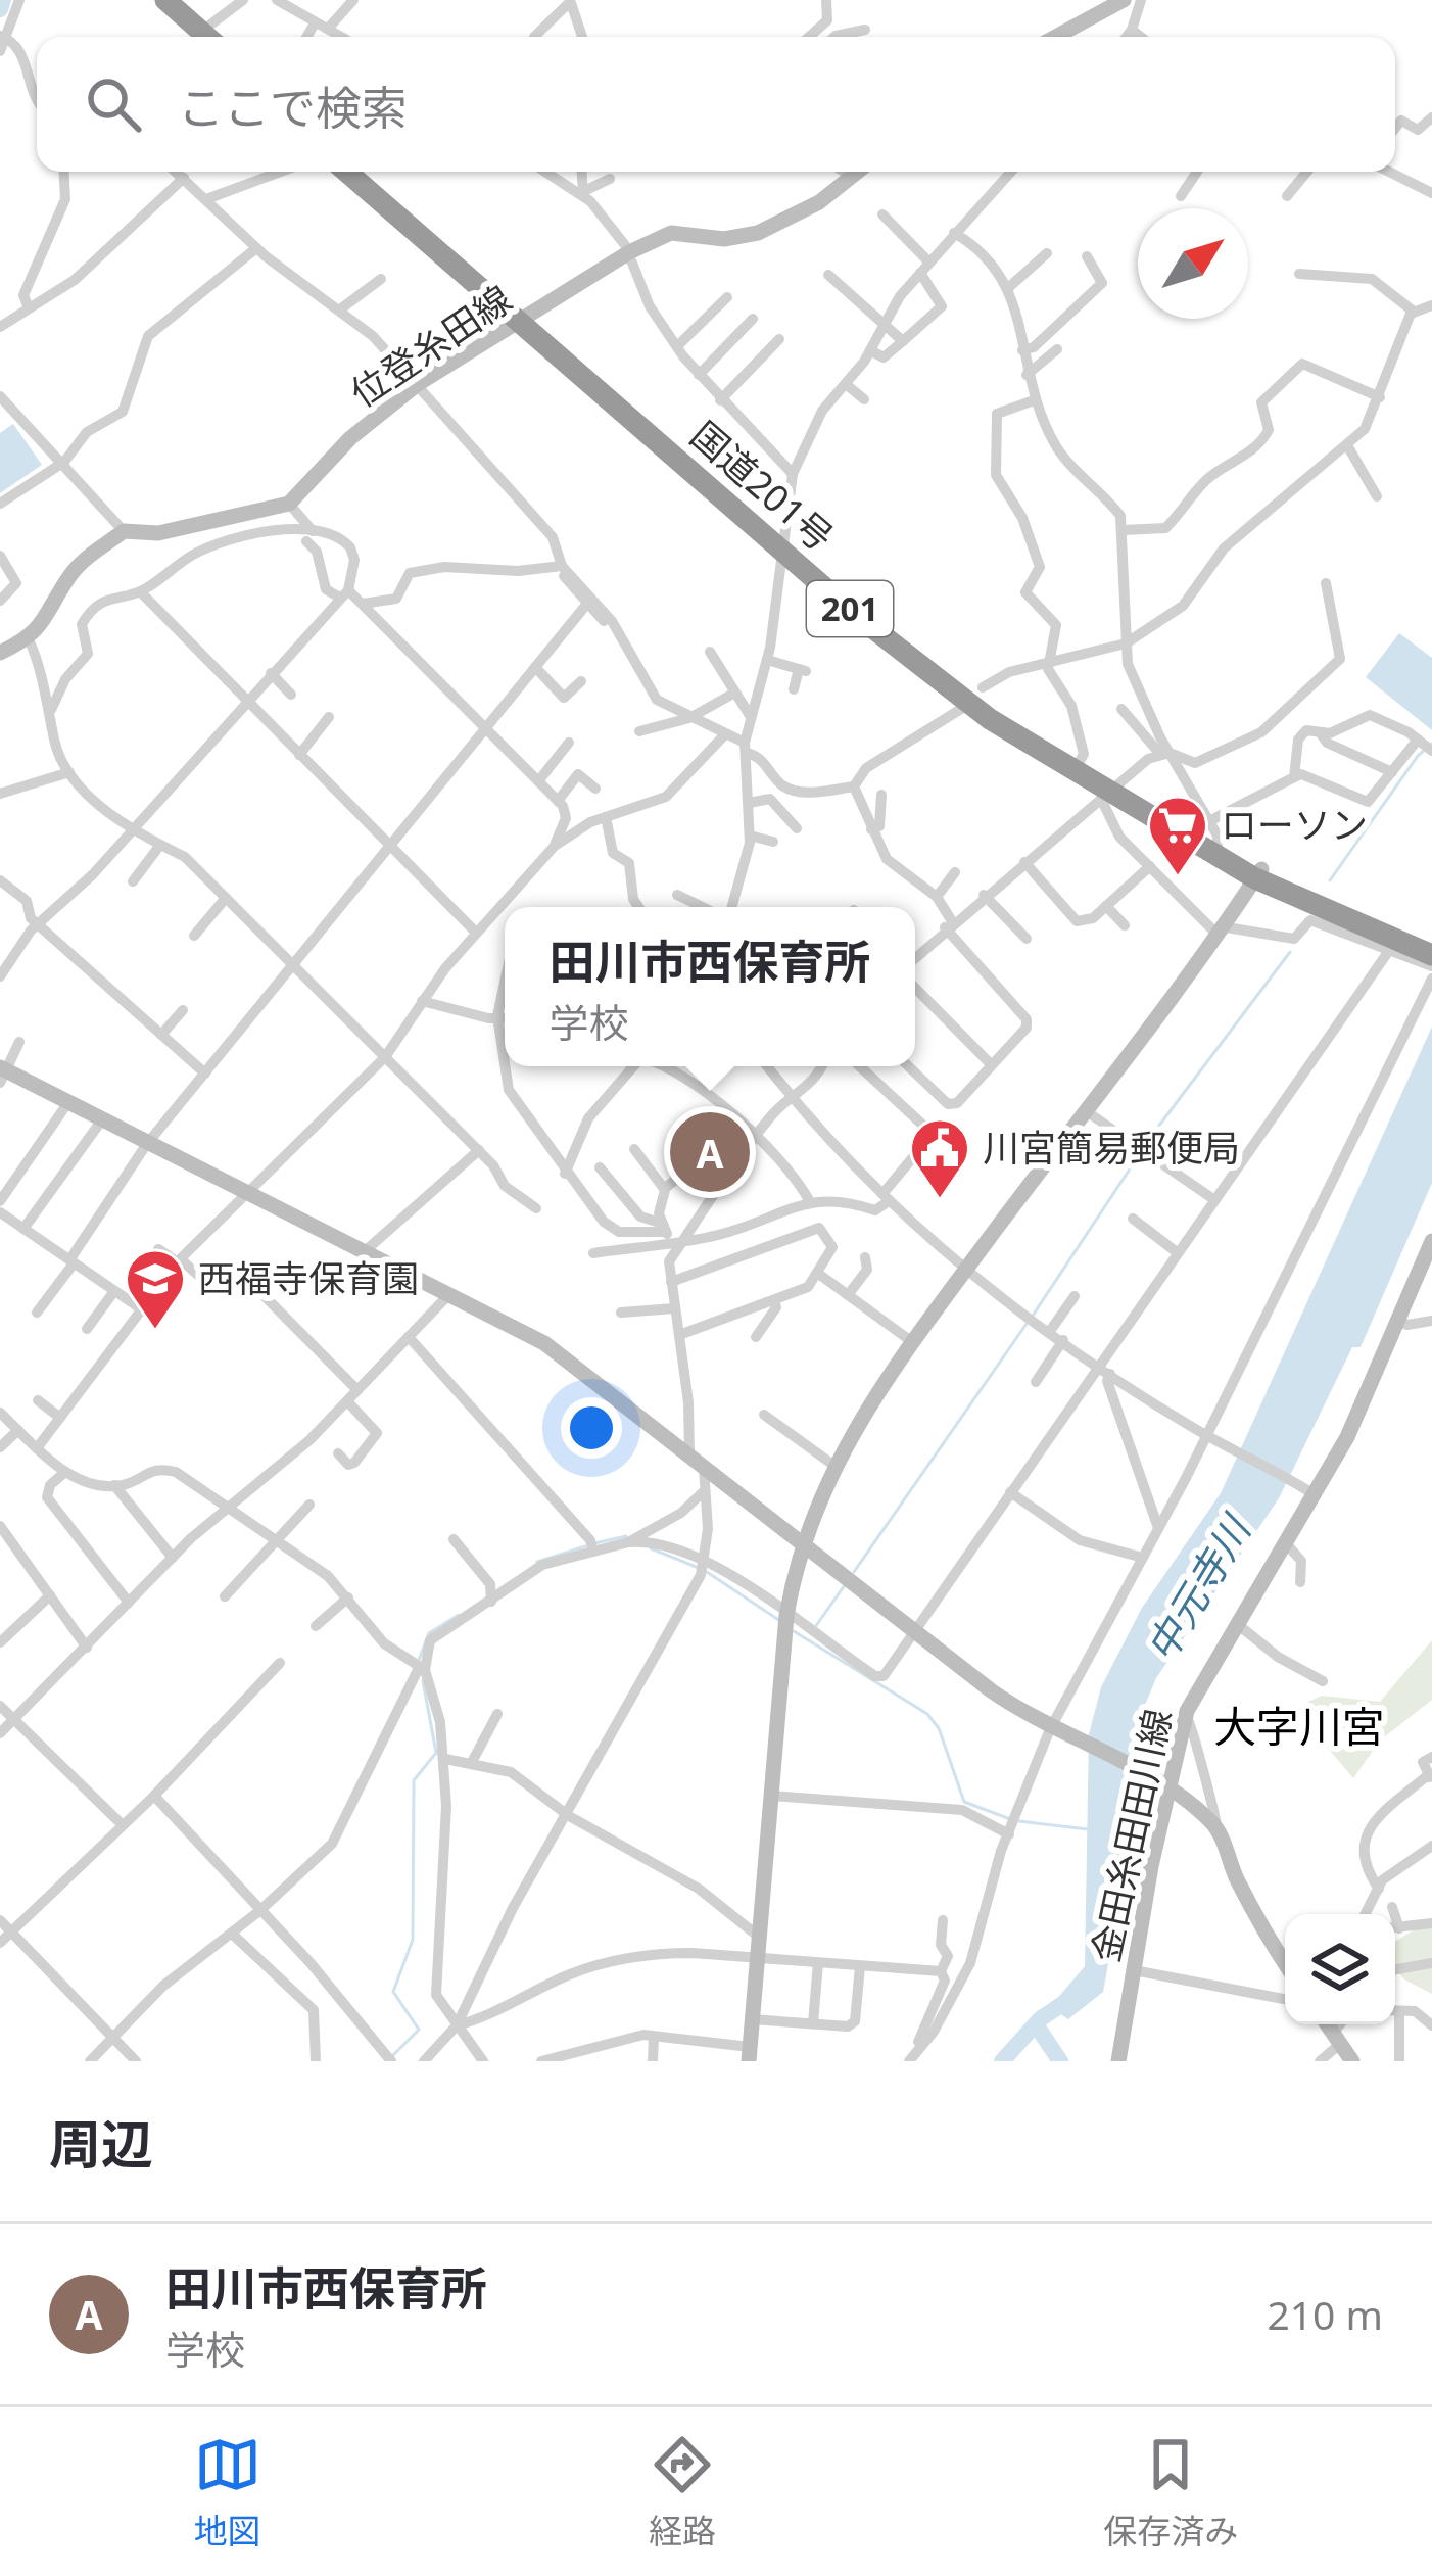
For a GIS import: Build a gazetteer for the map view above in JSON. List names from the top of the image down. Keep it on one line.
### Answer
{"streets":{"highway":["国道201号","201"],"street":["位登糸田線","金田糸田田川線"]},"crossings":[["位登糸田線","国道201号"]],"districts":["大字川宮"],"water":["中元寺川"],"places":{"supermarket":["ローソン"],"public building":["川宮簡易郵便局"],"school or university":["西福寺保育園"]},"north":"top right","page":{"search":"ここで検索","popup":["田川市西保育所","学校"],"pins":"A","heading":"周辺","list":[{"mark":"A","name":"田川市西保育所","note":"学校","value":"210 m"}],"nav":["地図","経路","保存済み"]}}
